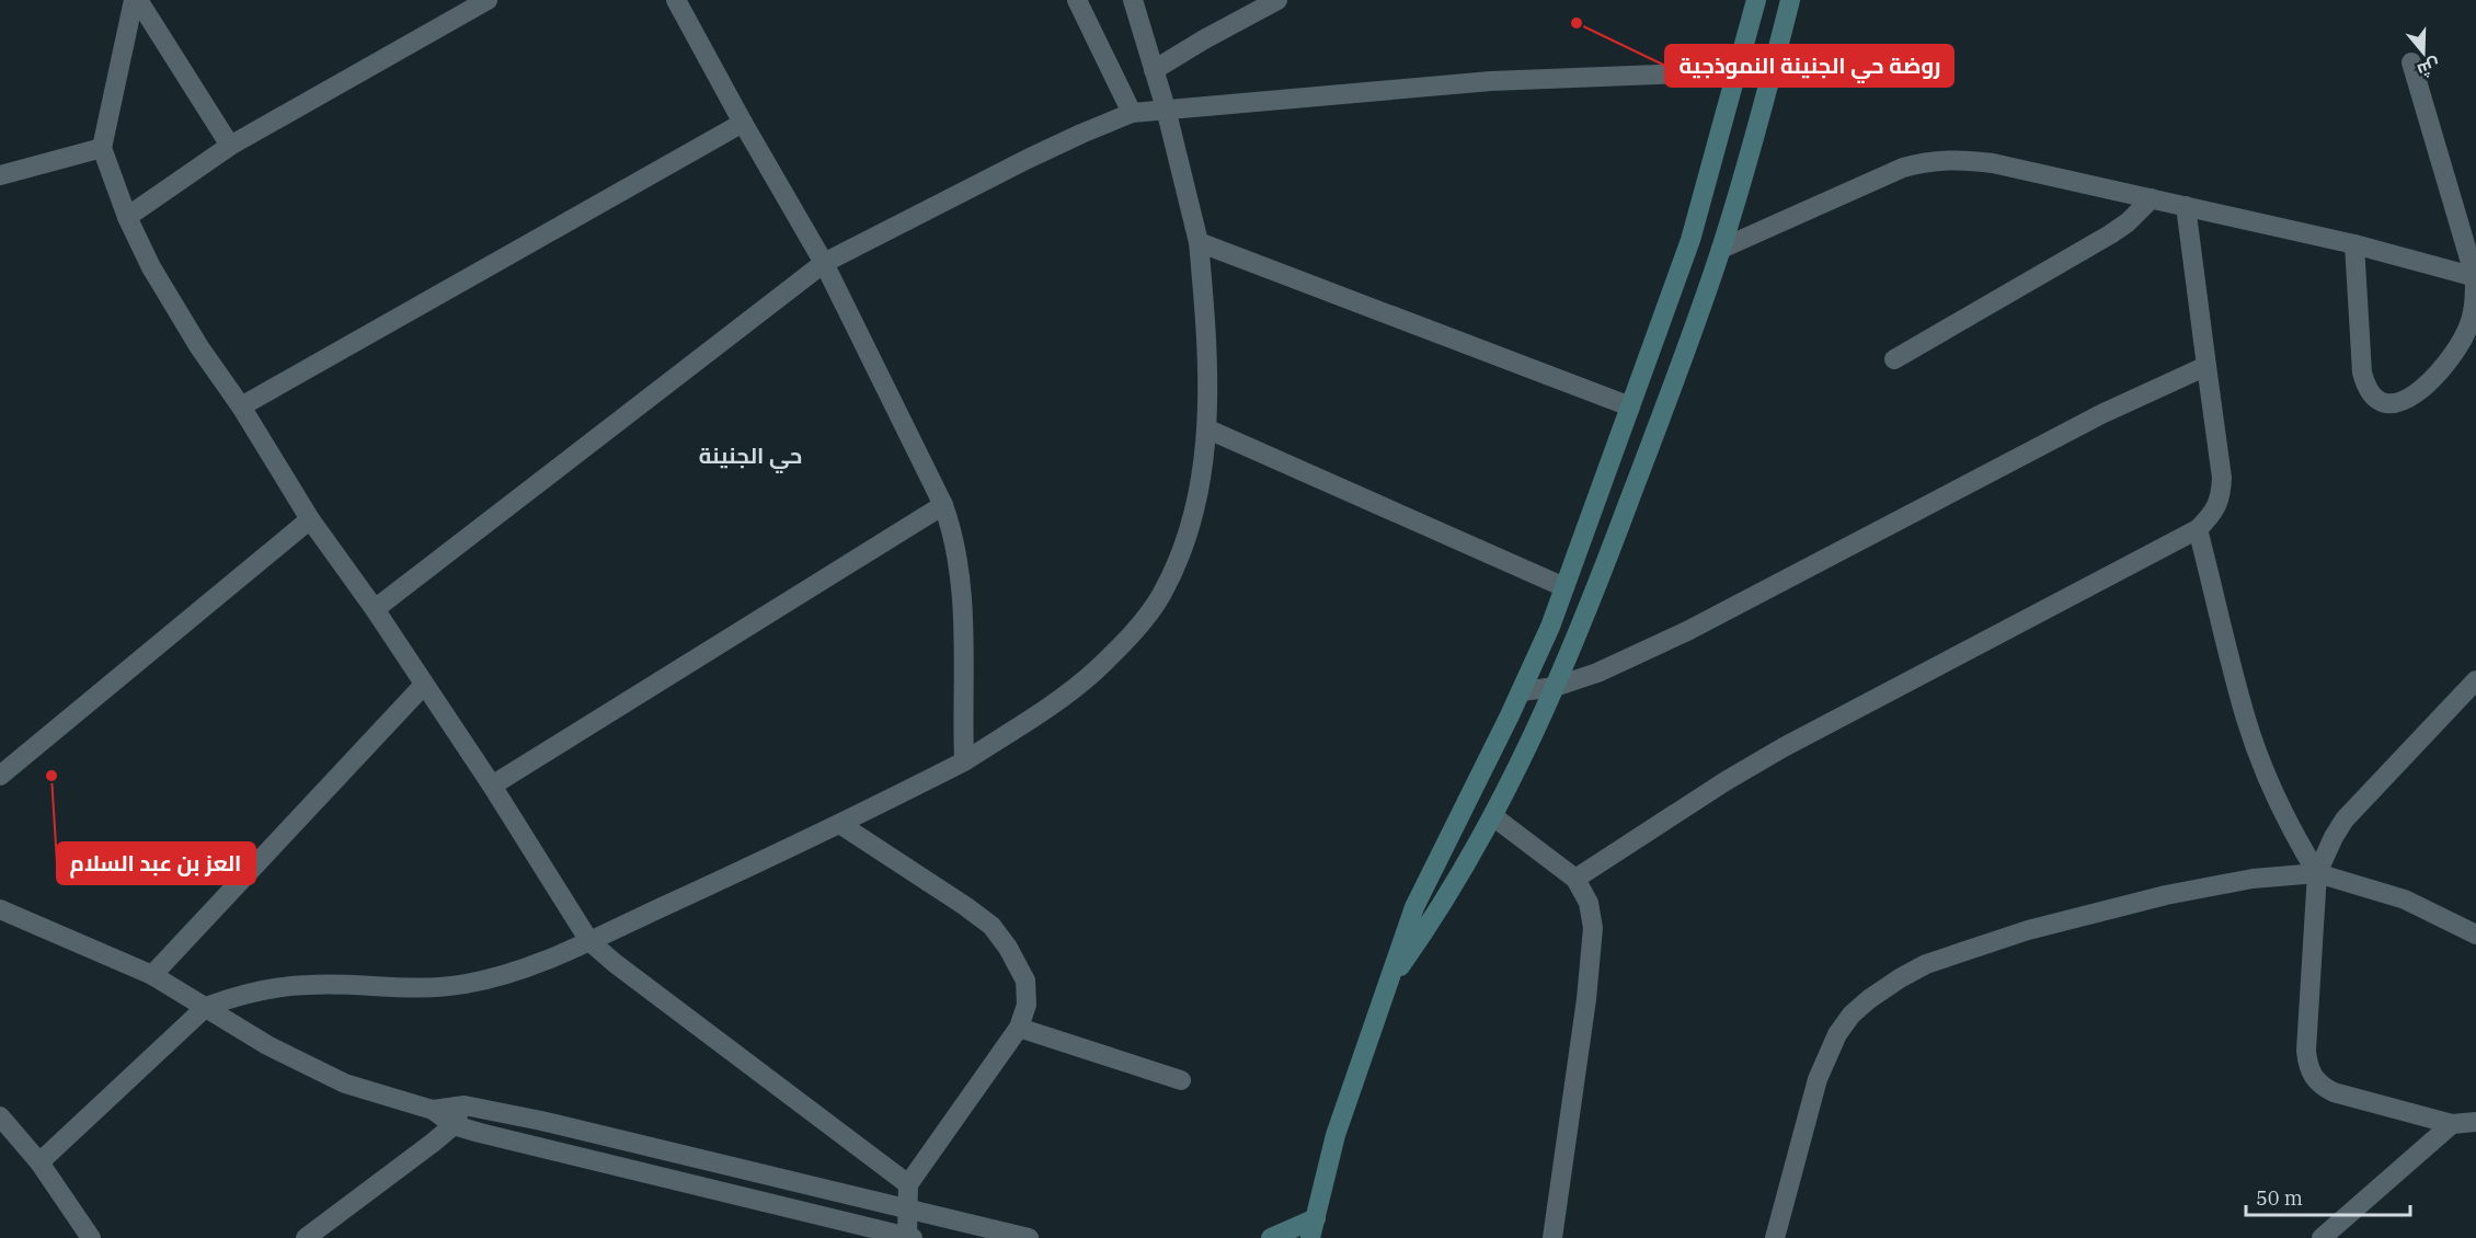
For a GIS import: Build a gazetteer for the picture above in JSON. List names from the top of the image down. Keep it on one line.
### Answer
{"districts":["حي الجنينة"],"places":["روضة حي الجنينة النموذجية","العز بن عبد السلام"],"scale_bar":"50 m","north":"bottom"}
